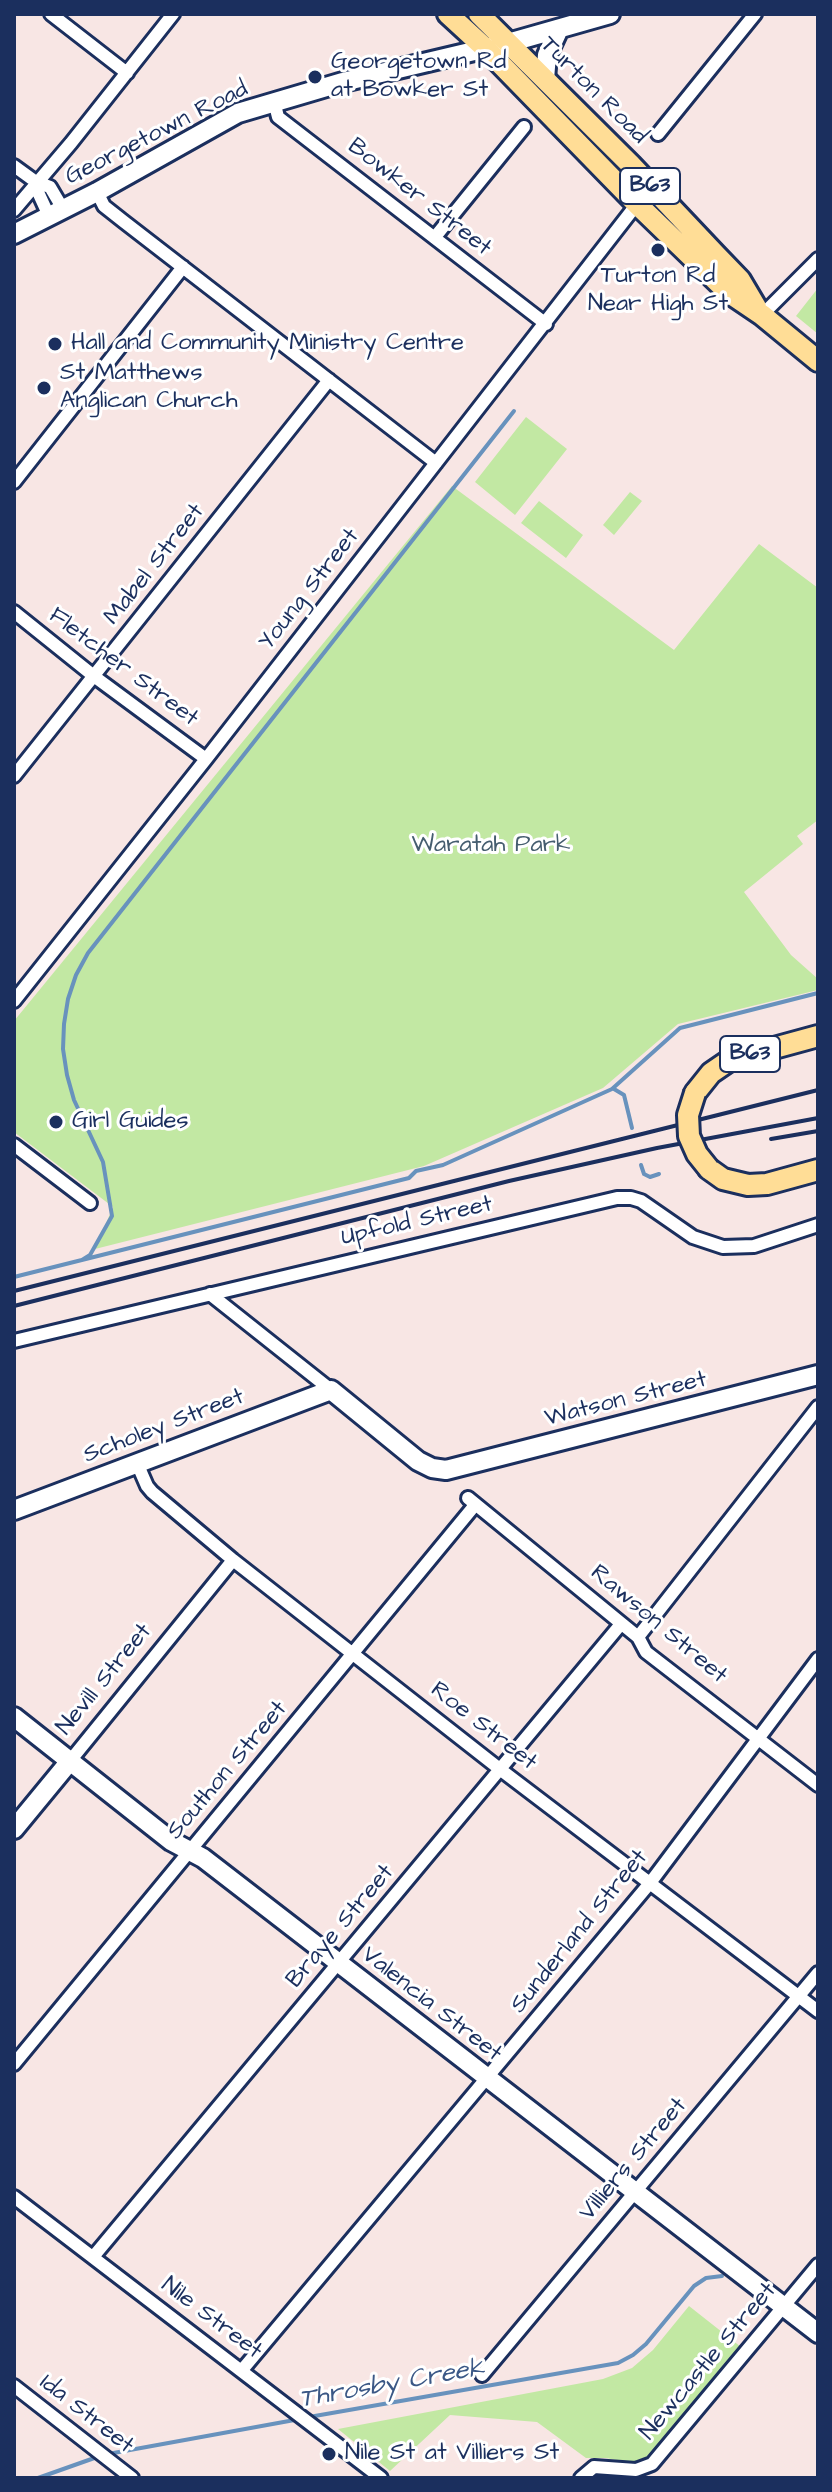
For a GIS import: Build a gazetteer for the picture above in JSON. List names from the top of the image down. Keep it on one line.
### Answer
{"streets":{"main road":["Turton Road","B63"],"street":["Georgetown Road","Bowker Street","Mabel Street","Young Street","Fletcher Street","Upfold Street","Watson Street","Scholey Street","Rawson Street","Nevill Street","Roe Street","Southon Street","Braye Street","Sunderland Street","Valencia Street","Villiers Street","Nile Street","Newcastle Street","Ida Street"]},"crossings":[["Turton Road","Georgetown Road"],["Turton Road","Young Street"],["Georgetown Road","Bowker Street"],["Bowker Street","Young Street"],["Mabel Street","Fletcher Street"],["Young Street","Fletcher Street"],["Watson Street","Scholey Street"],["Scholey Street","Roe Street"],["Rawson Street","Southon Street"],["Rawson Street","Braye Street"],["Rawson Street","Sunderland Street"],["Nevill Street","Roe Street"],["Nevill Street","Valencia Street"],["Roe Street","Southon Street"],["Roe Street","Braye Street"],["Roe Street","Sunderland Street"],["Roe Street","Villiers Street"],["Southon Street","Valencia Street"],["Braye Street","Valencia Street"],["Braye Street","Nile Street"],["Sunderland Street","Valencia Street"],["Sunderland Street","Nile Street"],["Valencia Street","Villiers Street"],["Valencia Street","Newcastle Street"]],"water":["Throsby Creek"],"parks":["Waratah Park"],"places":["Georgetown Rd at Bowker St","Turton Rd Near High St","Hall and Community Ministry Centre","St Matthews Anglican Church","Girl Guides","Nile St at Villiers St"]}
